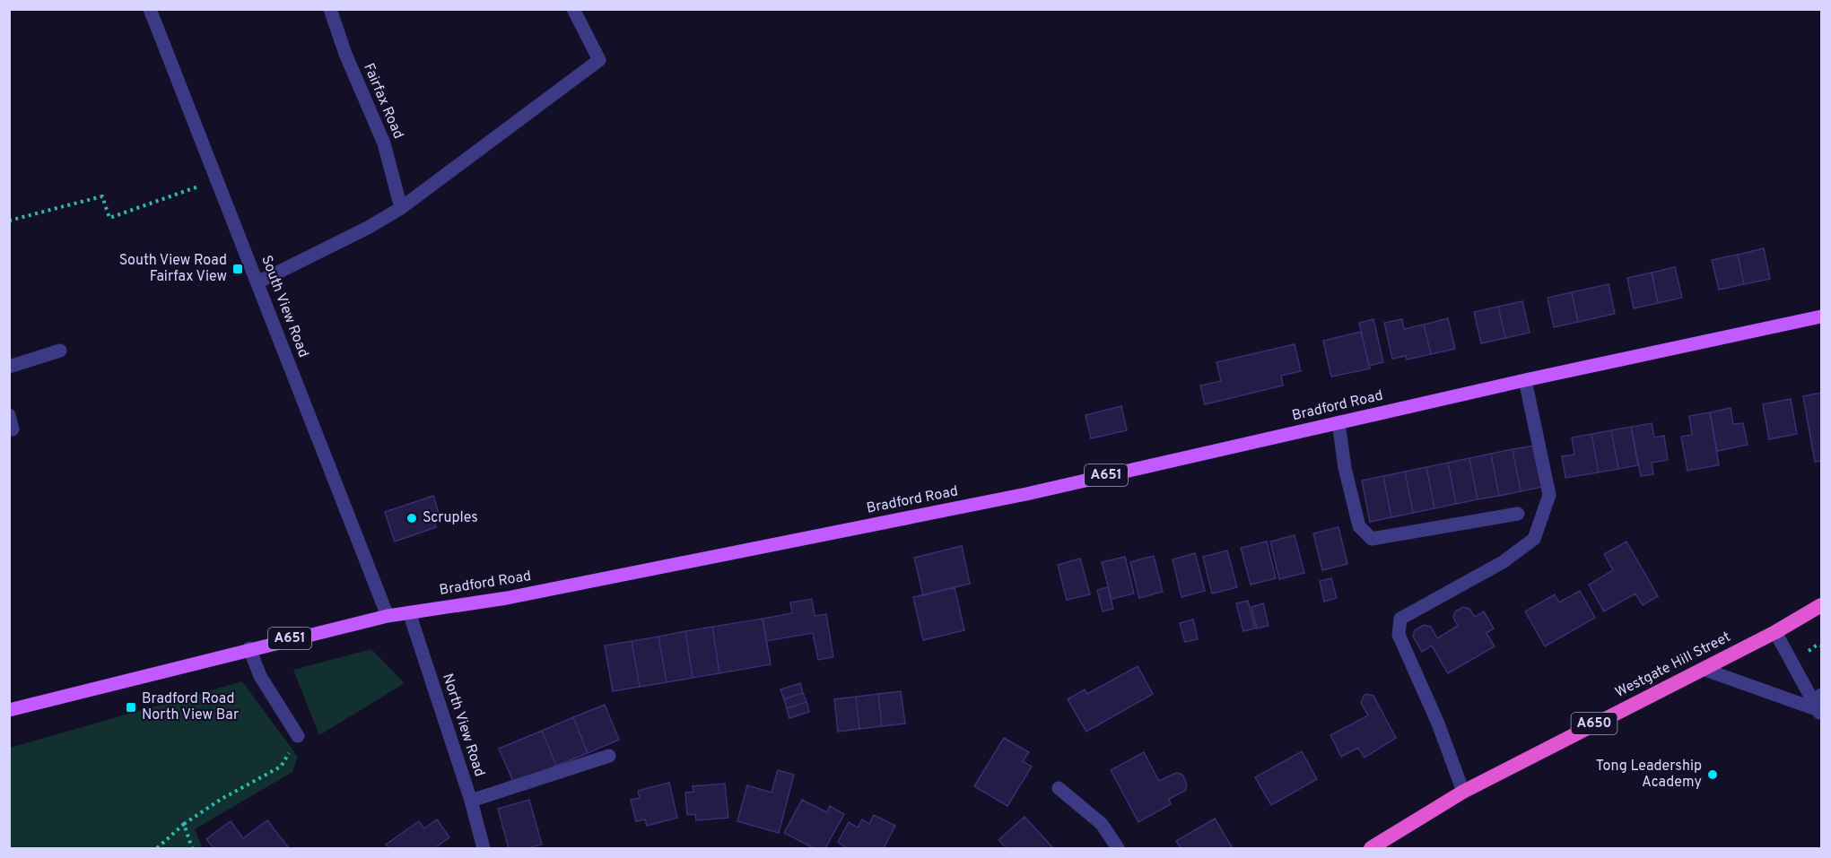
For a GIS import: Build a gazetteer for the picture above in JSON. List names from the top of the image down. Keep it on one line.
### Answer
{"streets":{"highway":["Westgate Hill Street","A650"],"main road":["Bradford Road","A651"],"street":["Fairfax Road","South View Road","North View Road"]},"crossings":[["South View Road","Bradford Road"],["Bradford Road","North View Road"]],"places":{"transit":["South View Road Fairfax View","Bradford Road North View Bar"],"other":["Scruples","Tong Leadership Academy"]}}
